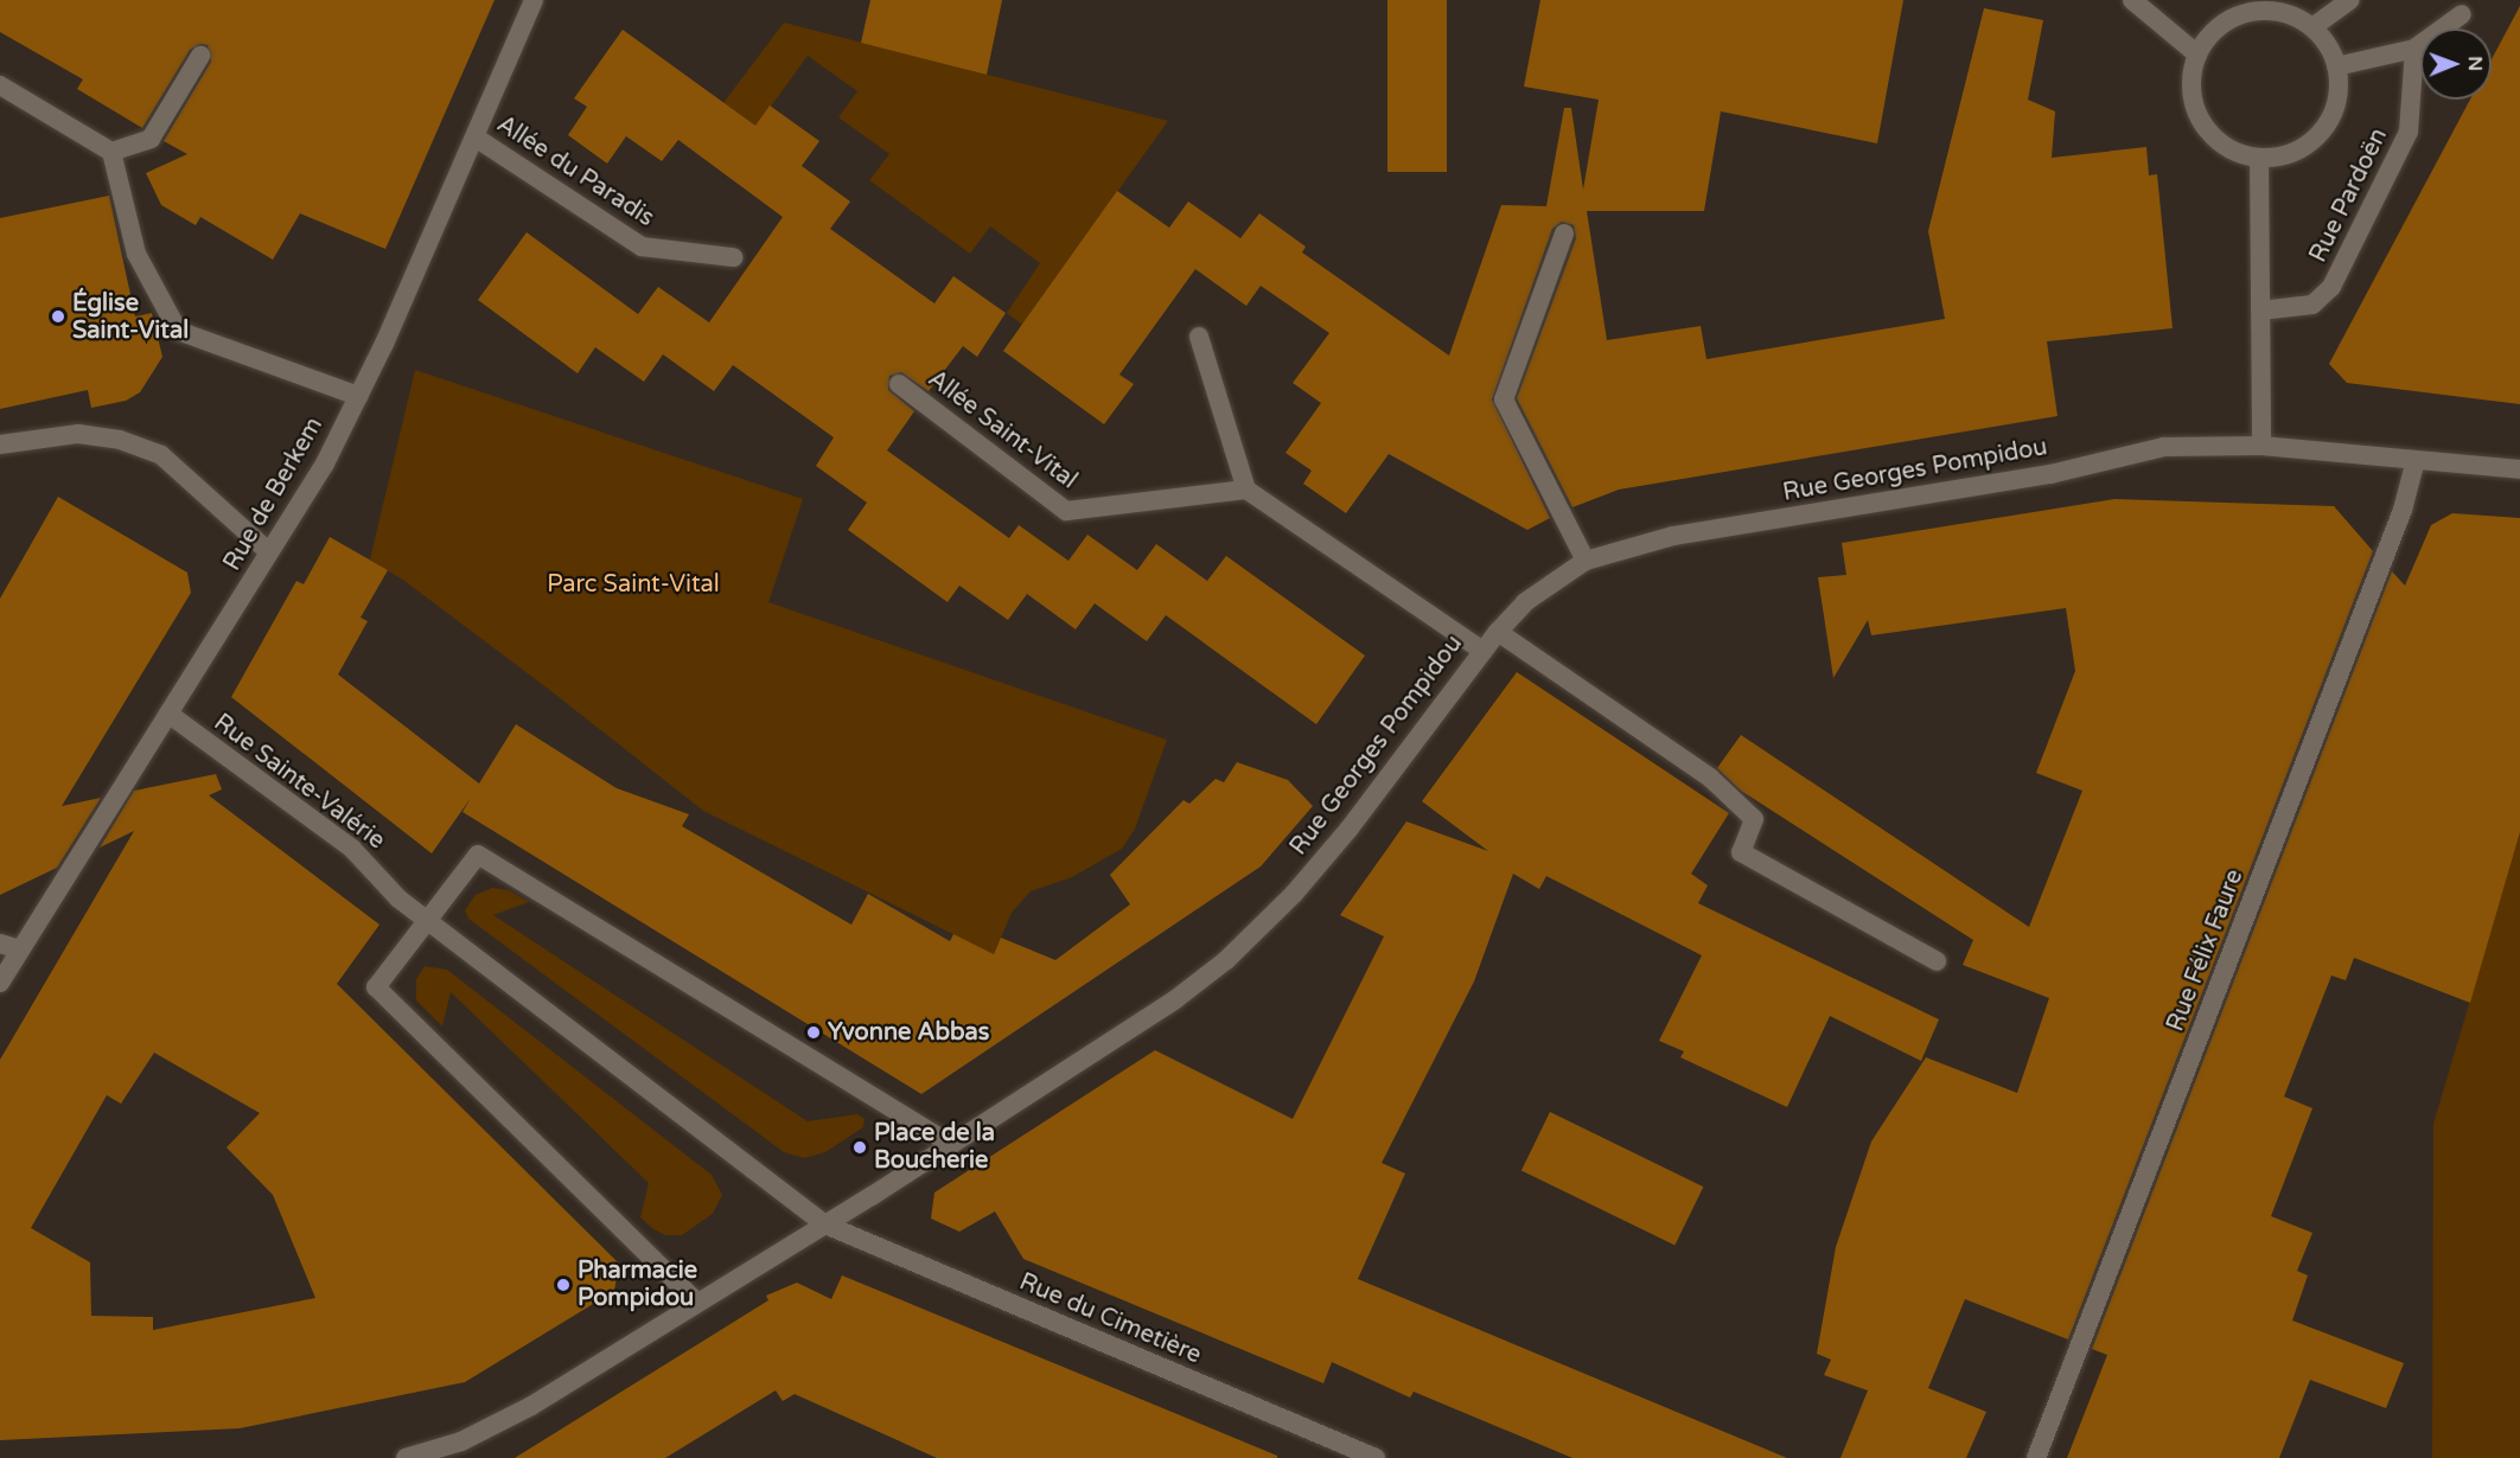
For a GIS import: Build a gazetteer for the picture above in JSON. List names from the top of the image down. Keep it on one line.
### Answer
{"streets":{"street":["Allée du Paradis","Rue Pardoën","Allée Saint-Vital","Rue Georges Pompidou","Rue de Berkem","Rue Sainte-Valérie","Rue Félix Faure","Rue du Cimetière"]},"crossings":[["Allée du Paradis","Rue de Berkem"],["Rue Georges Pompidou","Rue Félix Faure"],["Rue Georges Pompidou","Rue du Cimetière"],["Rue de Berkem","Rue Sainte-Valérie"]],"parks":["Parc Saint-Vital"],"places":["Église Saint-Vital","Yvonne Abbas","Place de la Boucherie","Pharmacie Pompidou"],"north":"right"}
